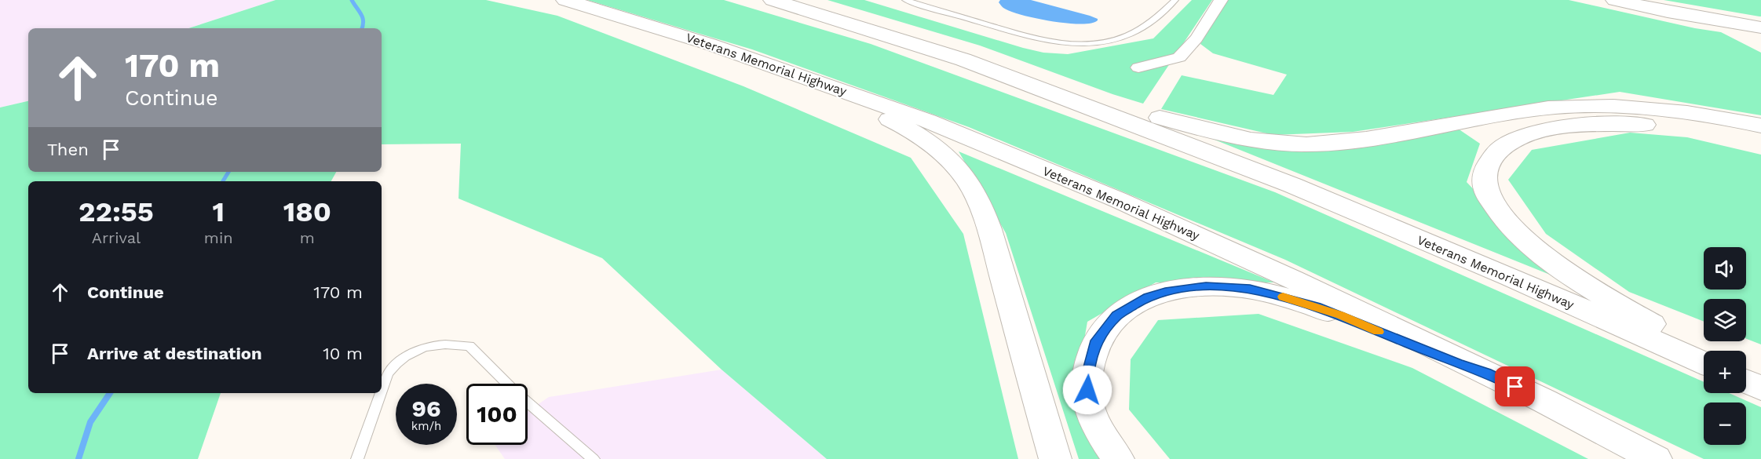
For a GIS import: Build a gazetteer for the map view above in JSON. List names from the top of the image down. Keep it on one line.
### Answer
{"streets":{"main road":["Veterans Memorial Highway"]},"page":{"turn":["170 m","Continue"],"then":"Then","eta":["22:55","Arrival","1","min","180","m"],"map_buttons":["+","−"],"list":[{"name":"Continue","value":"170 m"},{"name":"Arrive at destination","value":"10 m"}],"speed":"96 km/h","limit":"100"}}
